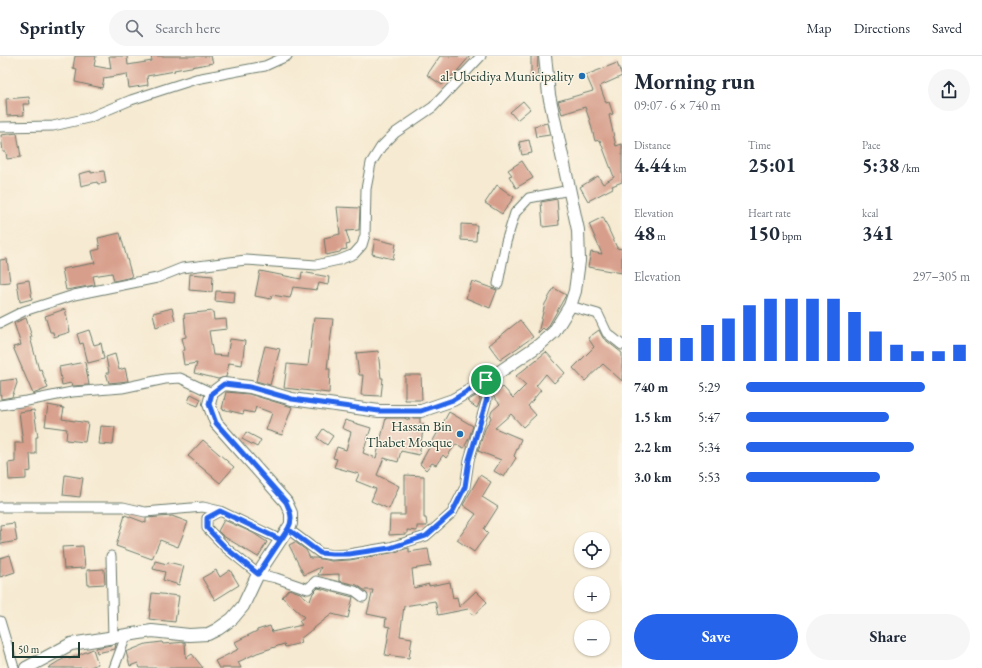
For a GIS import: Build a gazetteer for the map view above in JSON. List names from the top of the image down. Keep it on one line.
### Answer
{"places":["al-Ubeidiya Municipality","Hassan Bin Thabet Mosque"],"scale_bar":"50 m","page":{"header":"Sprintly","search":"Search here","nav":["Map","Directions","Saved"],"heading":["Morning run","09:07 · 6 × 740 m"],"stats":[["Distance","4.44 km"],["Time","25:01"],["Pace","5:38 /km"],["Elevation","48 m"],["Heart rate","150 bpm"],["kcal","341"]],"chart":["Elevation","297–305 m"],"list":[{"name":"740 m","note":"5:29"},{"name":"1.5 km","note":"5:47"},{"name":"2.2 km","note":"5:34"},{"name":"3.0 km","note":"5:53"}],"map_buttons":["+","−"],"buttons":["Save","Share"],"scale":"50 m"}}
